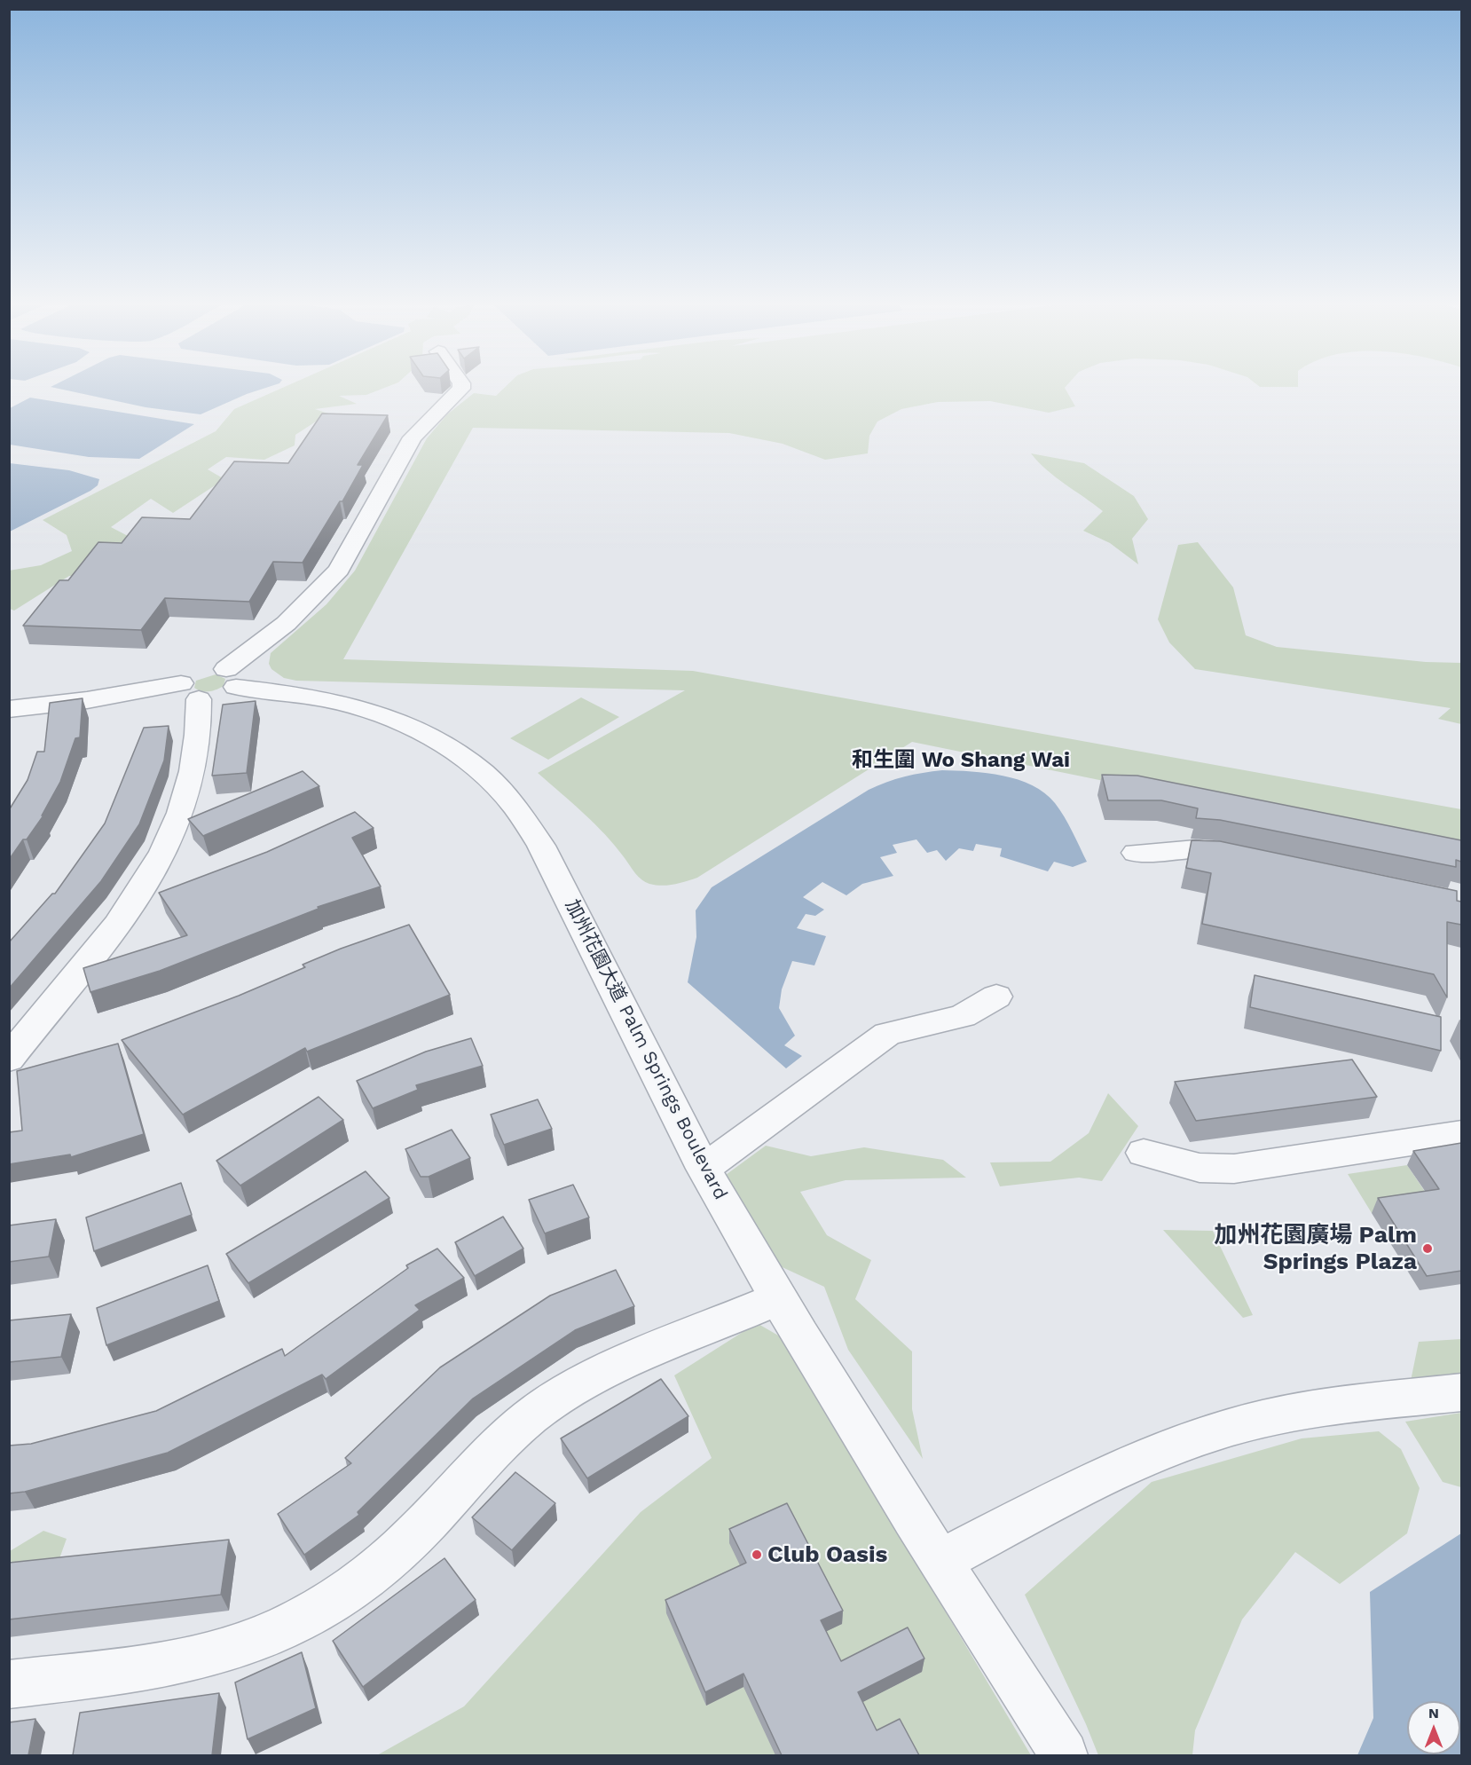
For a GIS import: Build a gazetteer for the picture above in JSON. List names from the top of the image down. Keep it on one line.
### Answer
{"streets":{"street":["加州花園大道 Palm Springs Boulevard"]},"districts":["和生圍 Wo Shang Wai"],"places":["加州花園廣場 Palm Springs Plaza","Club Oasis"],"north":"top"}
